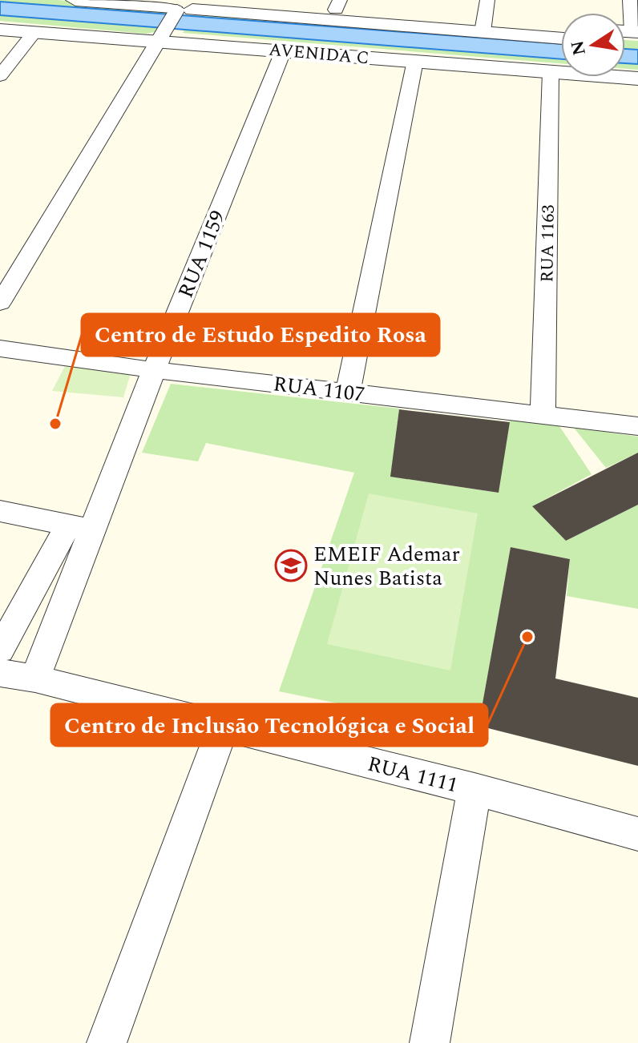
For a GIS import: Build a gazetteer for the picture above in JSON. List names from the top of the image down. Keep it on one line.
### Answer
{"streets":{"street":["AVENIDA C","RUA 1163","RUA 1159","RUA 1107","RUA 1111"]},"crossings":[["AVENIDA C","RUA 1163"],["AVENIDA C","RUA 1159"],["RUA 1163","RUA 1107"],["RUA 1159","RUA 1107"],["RUA 1159","RUA 1111"]],"places":{"other":["Centro de Estudo Espedito Rosa","Centro de Inclusão Tecnológica e Social"],"school or university":["EMEIF Ademar Nunes Batista"]},"north":"left"}
